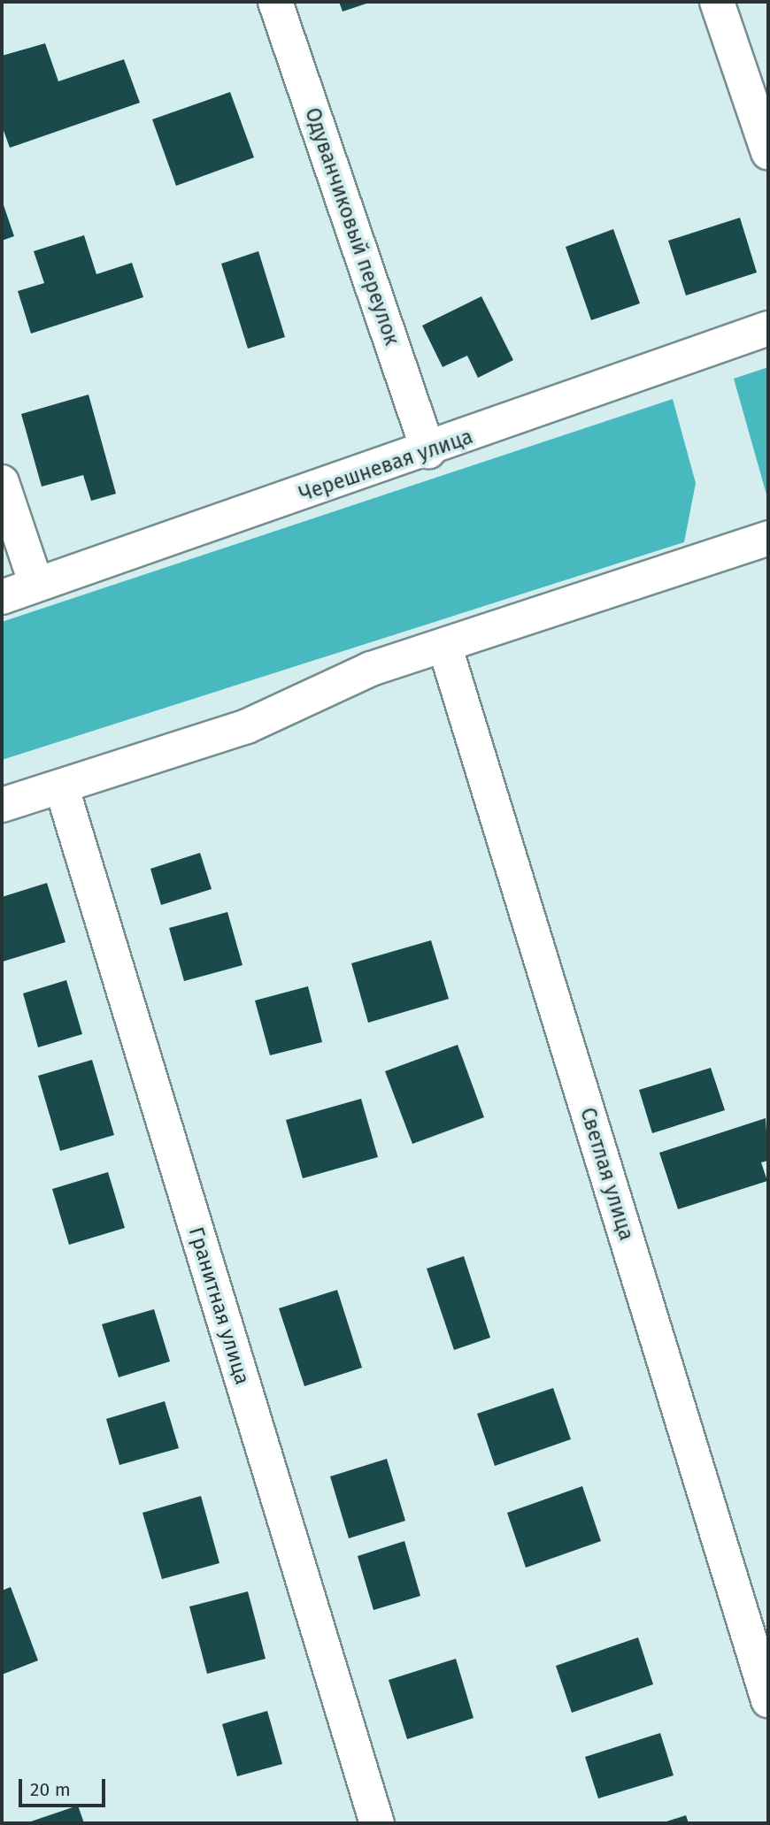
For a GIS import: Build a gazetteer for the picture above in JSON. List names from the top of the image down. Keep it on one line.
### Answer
{"streets":{"street":["Одуванчиковый переулок","Черешневая улица","Светлая улица","Гранитная улица"]},"crossings":[["Одуванчиковый переулок","Черешневая улица"]],"scale_bar":"20 m"}
